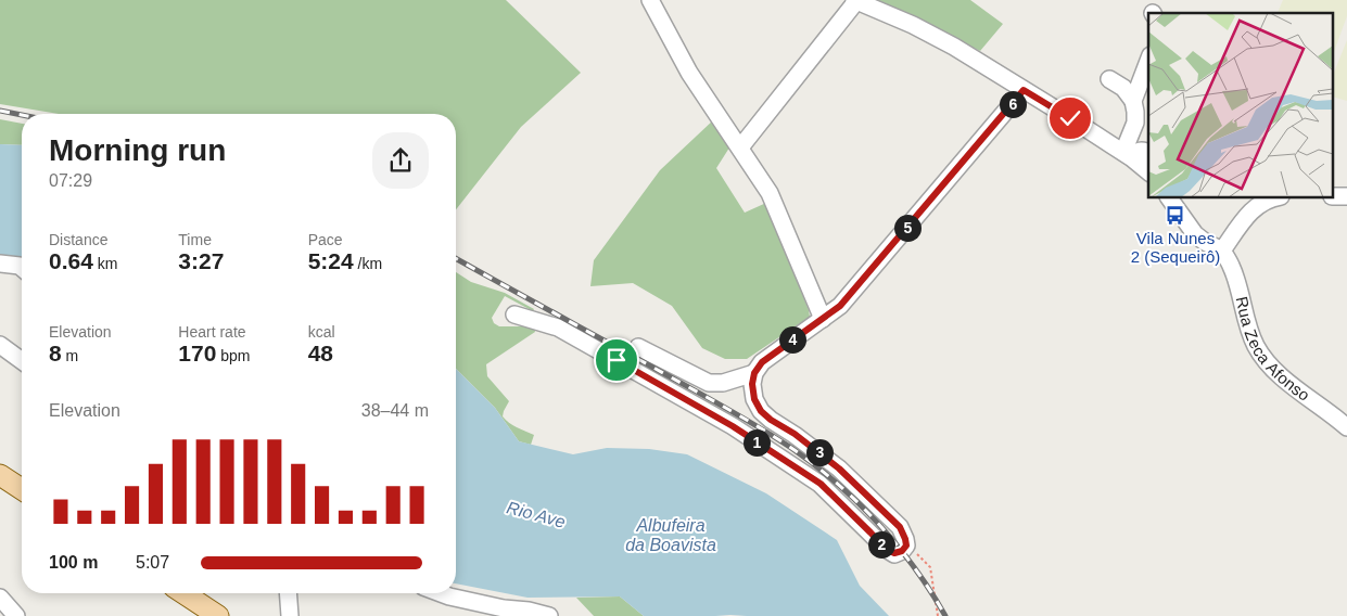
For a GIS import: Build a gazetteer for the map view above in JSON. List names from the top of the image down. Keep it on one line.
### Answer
{"streets":{"street":["Rua Zeca Afonso"]},"water":["Rio Ave","Albufeira da Boavista"],"places":{"bus stop":["Vila Nunes 2 (Sequeirô)"]},"page":{"pins":["6","5","4","1","3","2"],"heading":["Morning run","07:29"],"stats":[["Distance","0.64 km"],["Time","3:27"],["Pace","5:24 /km"],["Elevation","8 m"],["Heart rate","170 bpm"],["kcal","48"]],"chart":["Elevation","38–44 m"],"list":[{"name":"100 m","note":"5:07"}]}}
